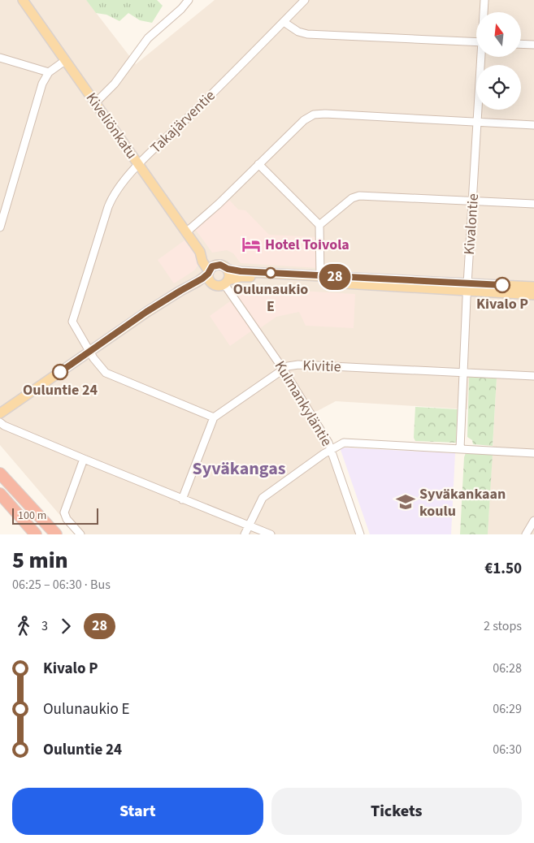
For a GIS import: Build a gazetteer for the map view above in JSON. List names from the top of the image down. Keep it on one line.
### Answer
{"streets":{"main road":["Kiveliönkatu"],"street":["Takajärventie","Kivalontie","Kivitie","Kulmankyläntie"]},"crossings":[["Takajärventie","Kiveliönkatu"],["Takajärventie","Kivitie"],["Kiveliönkatu","Kulmankyläntie"],["Kivalontie","Kivitie"],["Kivitie","Kulmankyläntie"]],"districts":["Syväkangas"],"places":{"hotel":["Hotel Toivola"],"other":["Oulunaukio E","Kivalo P","Ouluntie 24"],"school or university":["Syväkankaan koulu"]},"lines":["bus line 28"],"scale_bar":"100 m","north":"top","page":{"on_map":"28","scale":"100 m","heading":["5 min","06:25 – 06:30 · Bus","€1.50"],"legs":["3","28","2 stops"],"list":[{"name":"Kivalo P","value":"06:28"},{"name":"Oulunaukio E","value":"06:29"},{"name":"Ouluntie 24","value":"06:30"}],"buttons":["Start","Tickets"]}}
